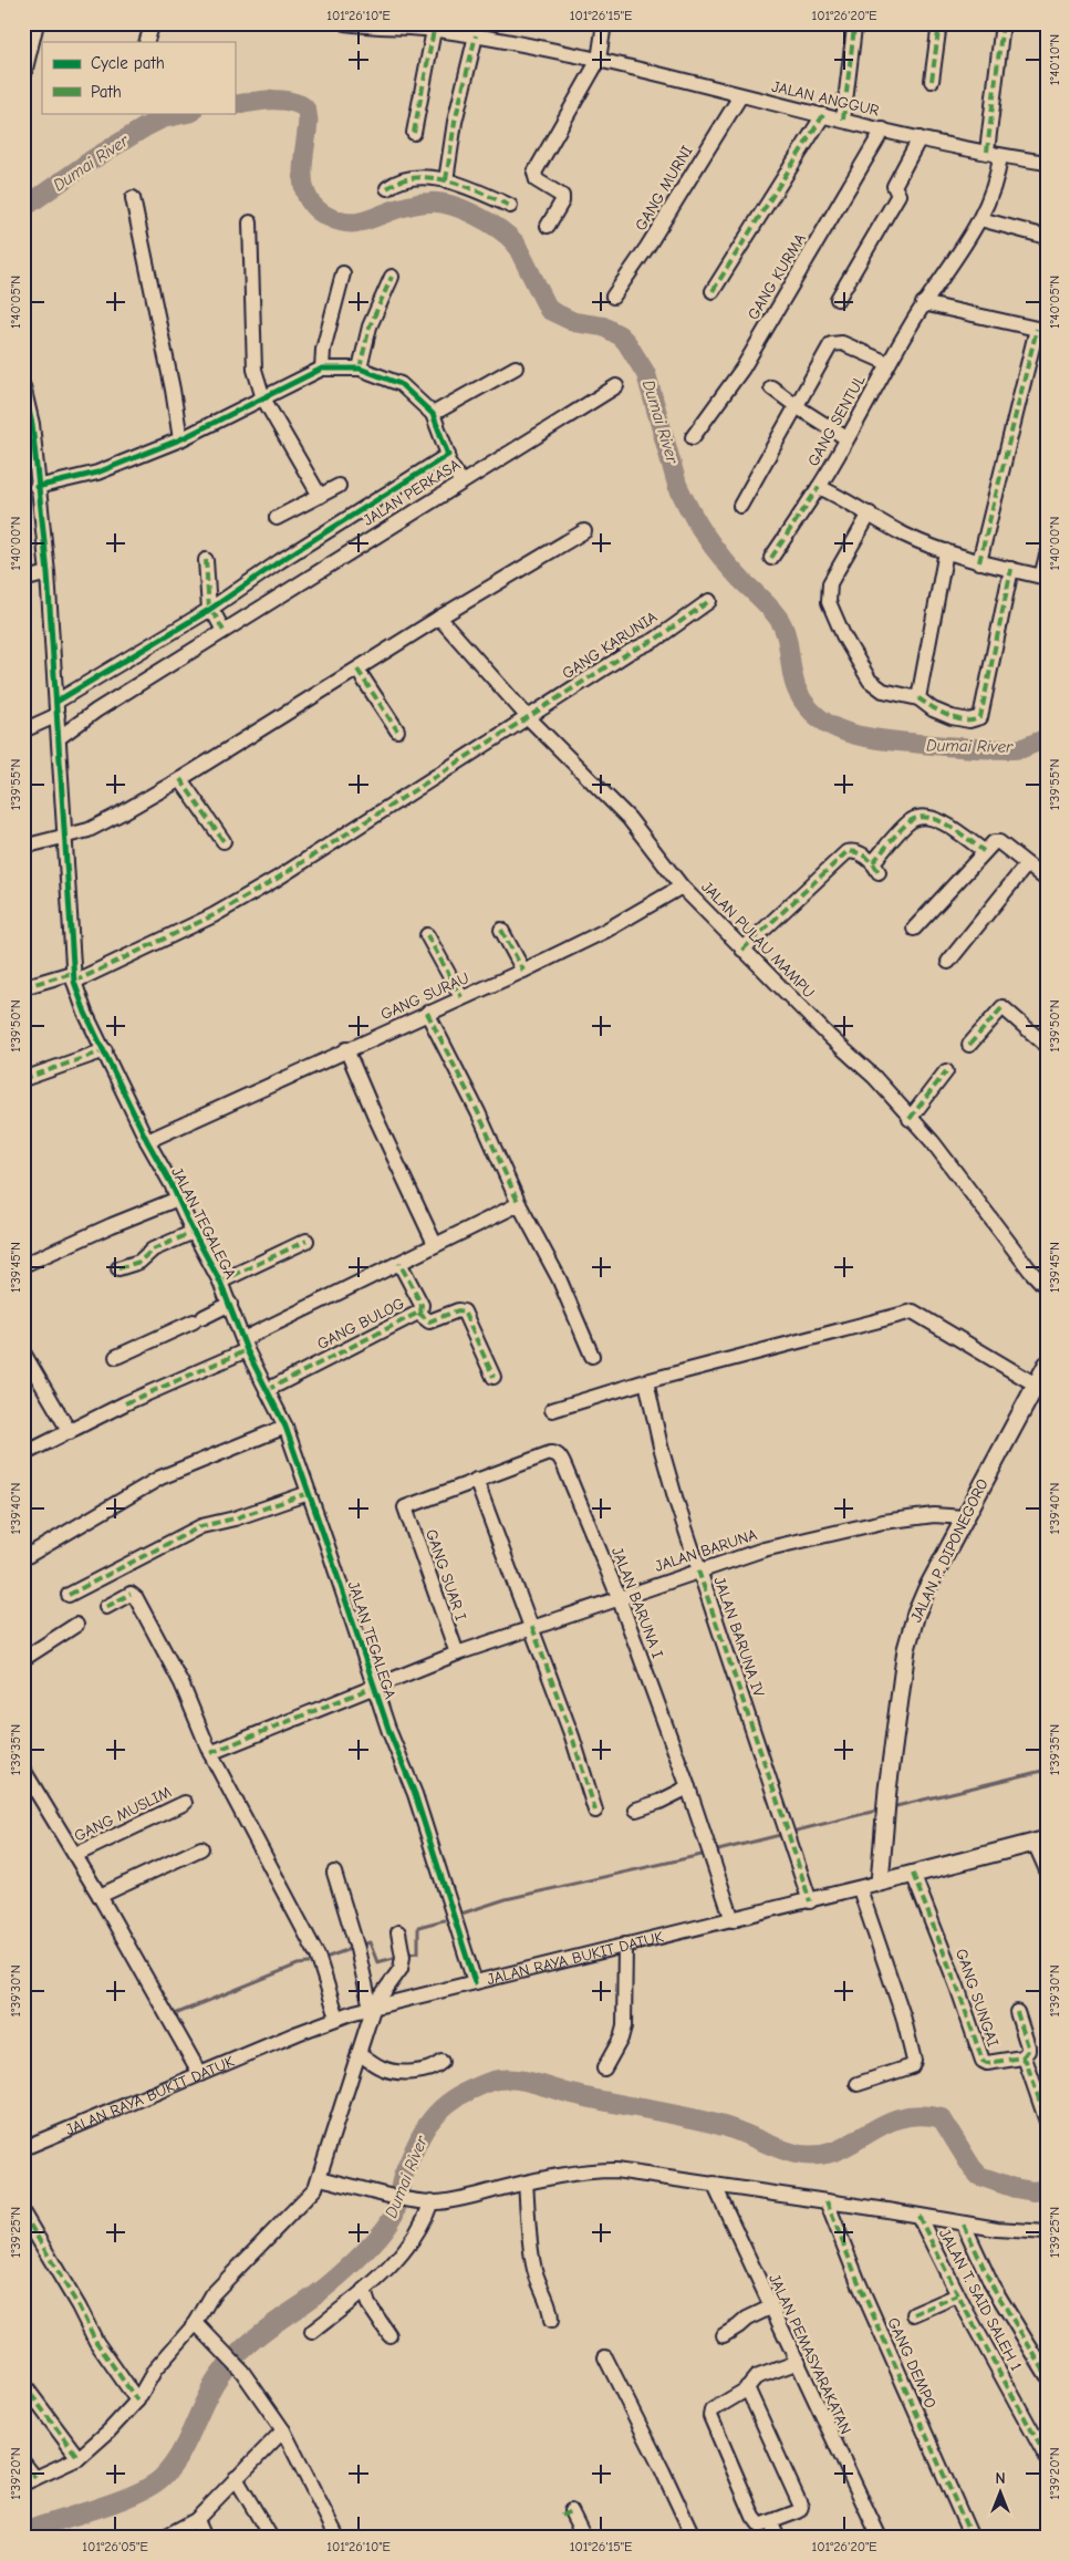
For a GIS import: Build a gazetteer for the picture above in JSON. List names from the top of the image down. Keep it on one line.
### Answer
{"streets":{"main road":["JALAN P. DIPONEGORO","JALAN RAYA BUKIT DATUK"],"street":["JALAN ANGGUR","GANG MURNI","GANG KURMA","GANG SENTUL","JALAN PERKASA","GANG KARUNIA","JALAN PULAU MAMPU","GANG SURAU","JALAN TEGALEGA","GANG BULOG","JALAN BARUNA","GANG SUAR I","JALAN BARUNA I","JALAN BARUNA IV","GANG MUSLIM","GANG SUNGAI","JALAN T. SAID SALEH 1","JALAN PEMASYARAKATAN","GANG DEMPO"]},"crossings":[["JALAN ANGGUR","GANG MURNI"],["JALAN ANGGUR","GANG KURMA"],["JALAN ANGGUR","GANG SENTUL"],["JALAN PERKASA","JALAN TEGALEGA"],["GANG KARUNIA","JALAN PULAU MAMPU"],["GANG KARUNIA","JALAN TEGALEGA"],["JALAN PULAU MAMPU","GANG SURAU"],["GANG SURAU","JALAN TEGALEGA"],["JALAN TEGALEGA","GANG BULOG"],["JALAN TEGALEGA","JALAN BARUNA"],["JALAN TEGALEGA","JALAN RAYA BUKIT DATUK"],["JALAN BARUNA","JALAN P. DIPONEGORO"],["JALAN BARUNA","GANG SUAR I"],["JALAN BARUNA","JALAN BARUNA I"],["JALAN BARUNA","JALAN BARUNA IV"],["JALAN P. DIPONEGORO","JALAN RAYA BUKIT DATUK"],["GANG SUAR I","JALAN BARUNA I"],["JALAN BARUNA I","JALAN RAYA BUKIT DATUK"],["JALAN BARUNA IV","JALAN RAYA BUKIT DATUK"],["JALAN RAYA BUKIT DATUK","GANG SUNGAI"]],"water":["Dumai River"],"legend":["Cycle path","Path"],"north":"top","coordinates":["101°26'10\"E","101°26'15\"E","101°26'20\"E","1°40'10\"N","1°40'05\"N","1°40'00\"N","1°39'55\"N","1°39'50\"N","1°39'45\"N","1°39'40\"N","1°39'35\"N","1°39'30\"N","1°39'25\"N","1°39'20\"N","101°26'05\"E"]}
